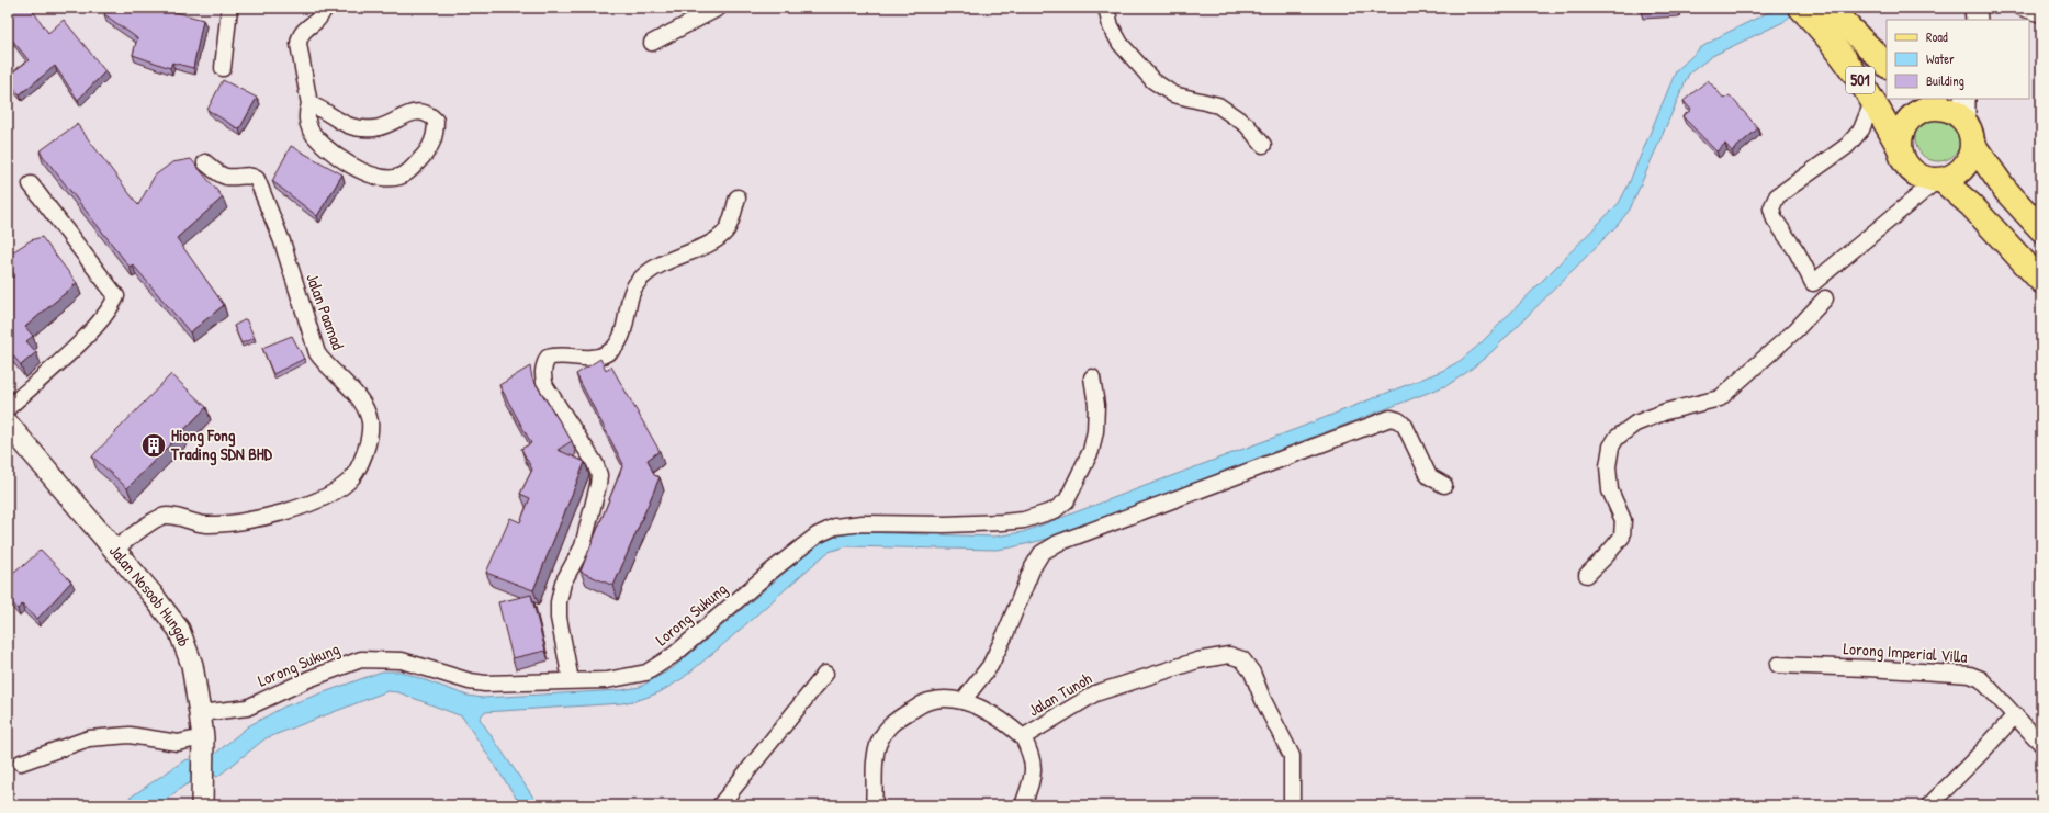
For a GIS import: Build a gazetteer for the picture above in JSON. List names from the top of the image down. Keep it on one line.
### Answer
{"streets":{"main road":["501","Jalan Nosoob Hungab"],"street":["Jalan Paamad","Lorong Sukung","Lorong Imperial Villa","Jalan Tunoh"]},"crossings":[["Jalan Paamad","Jalan Nosoob Hungab"],["Jalan Nosoob Hungab","Lorong Sukung"]],"places":{"building":["Hiong Fong Trading SDN BHD"]},"legend":["Road","Water","Building"]}
